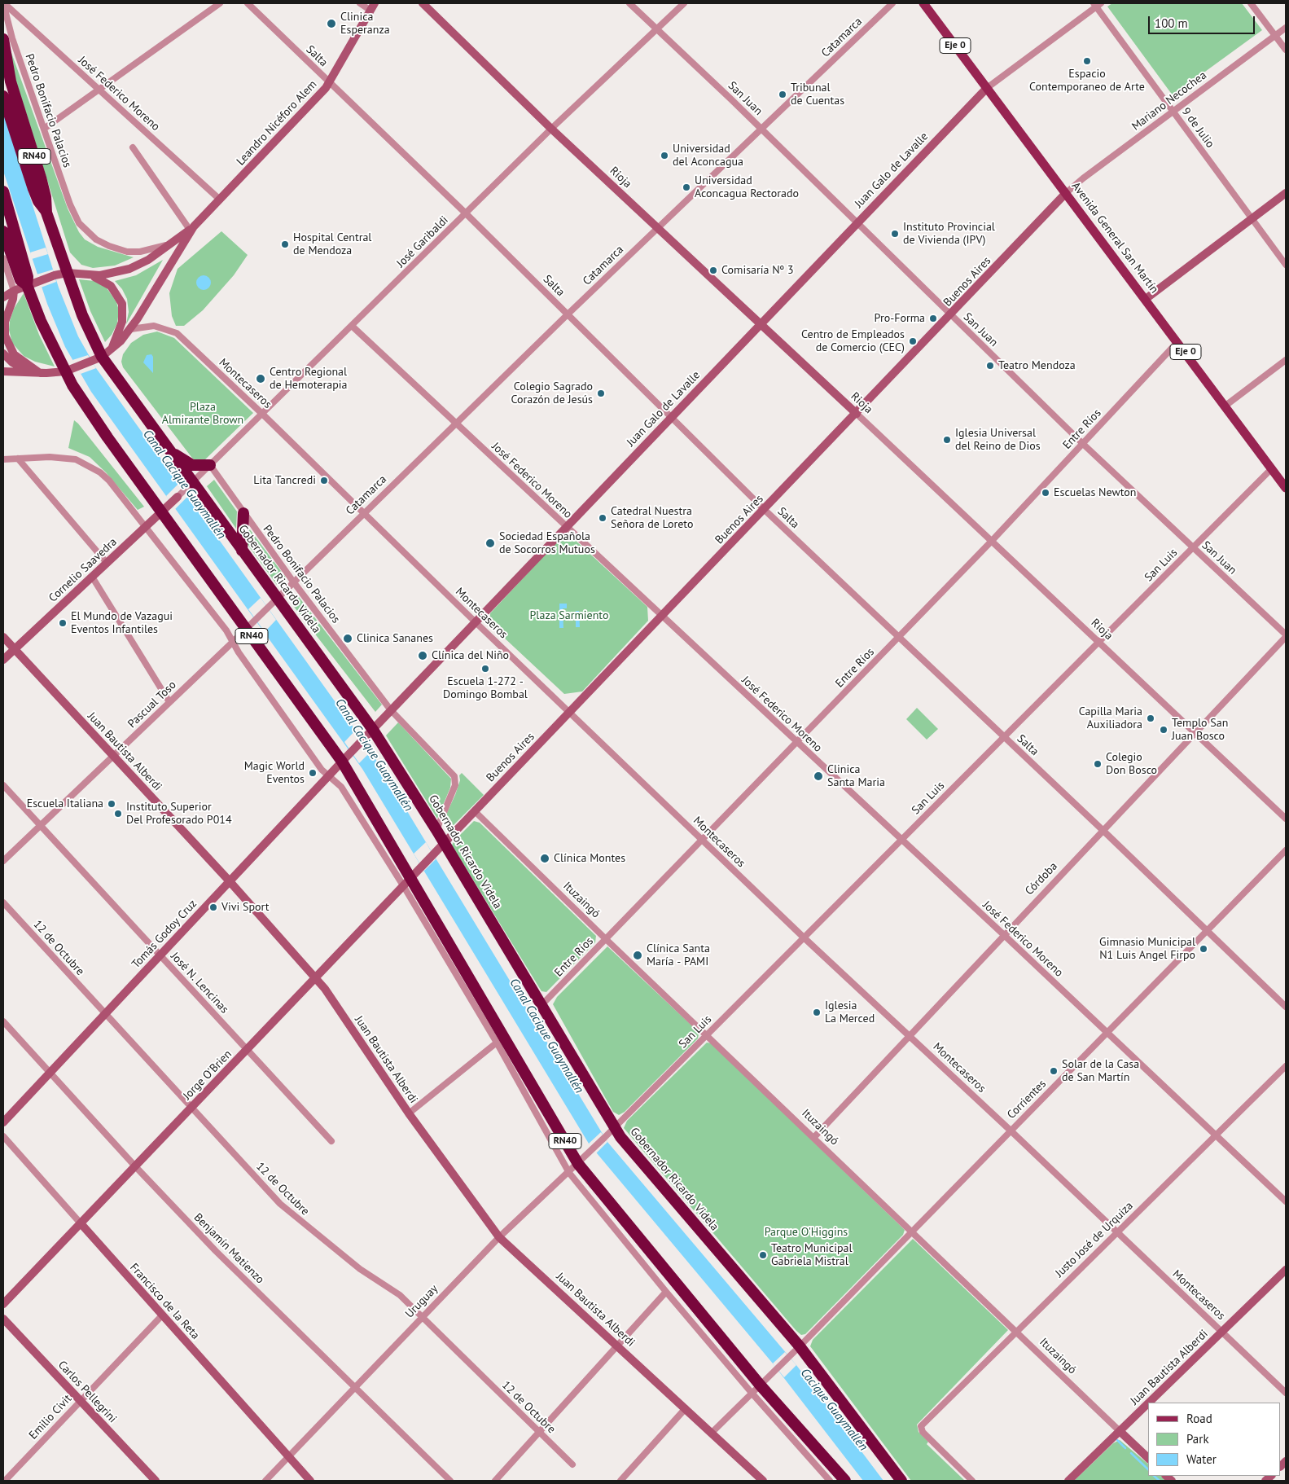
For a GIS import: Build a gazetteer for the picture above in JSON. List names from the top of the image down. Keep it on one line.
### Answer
{"streets":{"highway":["RN40","Gobernador Ricardo Videla"],"main road":["Eje 0","Avenida General San Martín"],"street":["Catamarca","Salta","José Federico Moreno","San Juan","Mariano Necochea","Pedro Bonifacio Palacios","Leandro Nicéforo Alem","9 de Julio","Juan Galo de Lavalle","Rioja","José Garibaldi","Buenos Aires","Montecaseros","Entre Ríos","San Luis","Cornelio Saavedra","Pascual Toso","Juan Bautista Alberdi","Córdoba","Ituzaingó","Tomás Godoy Cruz","12 de Octubre","José N. Lencinas","Jorge O'Brien","Corrientes","Justo José de Urquiza","Benjamín Matienzo","Francisco de la Reta","Uruguay","Carlos Pellegrini","Emilio Civit"]},"crossings":[["Catamarca","Salta"],["Catamarca","José Federico Moreno"],["Catamarca","San Juan"],["Catamarca","Pedro Bonifacio Palacios"],["Catamarca","Rioja"],["Catamarca","Montecaseros"],["Catamarca","Gobernador Ricardo Videla"],["Catamarca","Pascual Toso"],["Salta","Leandro Nicéforo Alem"],["Salta","Juan Galo de Lavalle"],["Salta","José Garibaldi"],["Salta","Buenos Aires"],["Salta","Entre Ríos"],["Salta","San Luis"],["Salta","Córdoba"],["Salta","Corrientes"],["José Federico Moreno","Pedro Bonifacio Palacios"],["José Federico Moreno","Leandro Nicéforo Alem"],["José Federico Moreno","Juan Galo de Lavalle"],["José Federico Moreno","José Garibaldi"],["José Federico Moreno","Buenos Aires"],["José Federico Moreno","Entre Ríos"],["José Federico Moreno","San Luis"],["José Federico Moreno","Córdoba"],["José Federico Moreno","Corrientes"],["José Federico Moreno","Justo José de Urquiza"],["San Juan","Juan Galo de Lavalle"],["San Juan","José Garibaldi"],["San Juan","Buenos Aires"],["San Juan","Entre Ríos"],["San Juan","San Luis"],["San Juan","Córdoba"],["Mariano Necochea","9 de Julio"],["Mariano Necochea","Avenida General San Martín"],["Mariano Necochea","Buenos Aires"],["Pedro Bonifacio Palacios","Leandro Nicéforo Alem"],["Pedro Bonifacio Palacios","Juan Galo de Lavalle"],["Pedro Bonifacio Palacios","José Garibaldi"],["Pedro Bonifacio Palacios","Gobernador Ricardo Videla"],["Leandro Nicéforo Alem","RN40"],["Leandro Nicéforo Alem","Montecaseros"],["Leandro Nicéforo Alem","Gobernador Ricardo Videla"],["RN40","Juan Galo de Lavalle"],["RN40","Cornelio Saavedra"],["RN40","Pascual Toso"],["RN40","Tomás Godoy Cruz"],["RN40","Jorge O'Brien"],["RN40","Corrientes"],["RN40","Uruguay"],["Juan Galo de Lavalle","Rioja"],["Juan Galo de Lavalle","Avenida General San Martín"],["Juan Galo de Lavalle","Montecaseros"],["Juan Galo de Lavalle","Gobernador Ricardo Videla"],["Juan Galo de Lavalle","Tomás Godoy Cruz"],["Rioja","José Garibaldi"],["Rioja","Buenos Aires"],["Rioja","Entre Ríos"],["Rioja","San Luis"],["Rioja","Córdoba"],["Avenida General San Martín","Buenos Aires"],["Avenida General San Martín","Entre Ríos"],["Avenida General San Martín","San Luis"],["José Garibaldi","Montecaseros"],["José Garibaldi","Cornelio Saavedra"],["José Garibaldi","Gobernador Ricardo Videla"],["Buenos Aires","Montecaseros"],["Buenos Aires","Gobernador Ricardo Videla"],["Buenos Aires","Ituzaingó"],["Buenos Aires","Jorge O'Brien"],["Montecaseros","Entre Ríos"],["Montecaseros","San Luis"],["Montecaseros","Juan Bautista Alberdi"],["Montecaseros","Córdoba"],["Montecaseros","Corrientes"],["Montecaseros","Justo José de Urquiza"],["Entre Ríos","Gobernador Ricardo Videla"],["Entre Ríos","Ituzaingó"],["San Luis","Gobernador Ricardo Videla"],["San Luis","Ituzaingó"],["San Luis","Uruguay"],["Cornelio Saavedra","Juan Bautista Alberdi"],["Gobernador Ricardo Videla","Corrientes"],["Pascual Toso","Juan Bautista Alberdi"],["Pascual Toso","José N. Lencinas"],["Juan Bautista Alberdi","Ituzaingó"],["Juan Bautista Alberdi","Tomás Godoy Cruz"],["Juan Bautista Alberdi","Jorge O'Brien"],["Juan Bautista Alberdi","Corrientes"],["Juan Bautista Alberdi","Uruguay"],["Córdoba","Ituzaingó"],["Ituzaingó","Corrientes"],["Ituzaingó","Justo José de Urquiza"],["Tomás Godoy Cruz","12 de Octubre"],["Tomás Godoy Cruz","José N. Lencinas"],["Tomás Godoy Cruz","Benjamín Matienzo"],["12 de Octubre","Jorge O'Brien"],["12 de Octubre","Uruguay"],["José N. Lencinas","Jorge O'Brien"],["Jorge O'Brien","Benjamín Matienzo"],["Jorge O'Brien","Francisco de la Reta"],["Benjamín Matienzo","Uruguay"],["Francisco de la Reta","Uruguay"],["Francisco de la Reta","Emilio Civit"],["Carlos Pellegrini","Emilio Civit"]],"water":["Canal Cacique Guaymallén","Cacique Guaymallén"],"parks":["Plaza Almirante Brown","Plaza Sarmiento","Parque O'Higgins"],"places":["Clinica Esperanza","Espacio Contemporaneo de Arte","Tribunal de Cuentas","Universidad del Aconcagua","Universidad Aconcagua Rectorado","Instituto Provincial de Vivienda (IPV)","Hospital Central de Mendoza","Comisaría Nº 3","Pro-Forma","Centro de Empleados de Comercio (CEC)","Teatro Mendoza","Centro Regional de Hemoterapia","Colegio Sagrado Corazón de Jesús","Iglesia Universal del Reino de Dios","Lita Tancredi","Escuelas Newton","Catedral Nuestra Señora de Loreto","Sociedad Española de Socorros Mutuos","El Mundo de Vazagui Eventos Infantiles","Clinica Sananes","Clínica del Niño","Escuela 1-272 - Domingo Bombal","Capilla Maria Auxiliadora","Templo San Juan Bosco","Colegio Don Bosco","Magic World Eventos","Clinica Santa Maria","Escuela Italiana","Instituto Superior Del Profesorado P014","Clínica Montes","Vivi Sport","Gimnasio Municipal N1 Luis Angel Firpo","Clínica Santa María - PAMI","Iglesia La Merced","Solar de la Casa de San Martín","Teatro Municipal Gabriela Mistral"],"legend":["Road","Park","Water"],"scale_bar":"100 m"}
